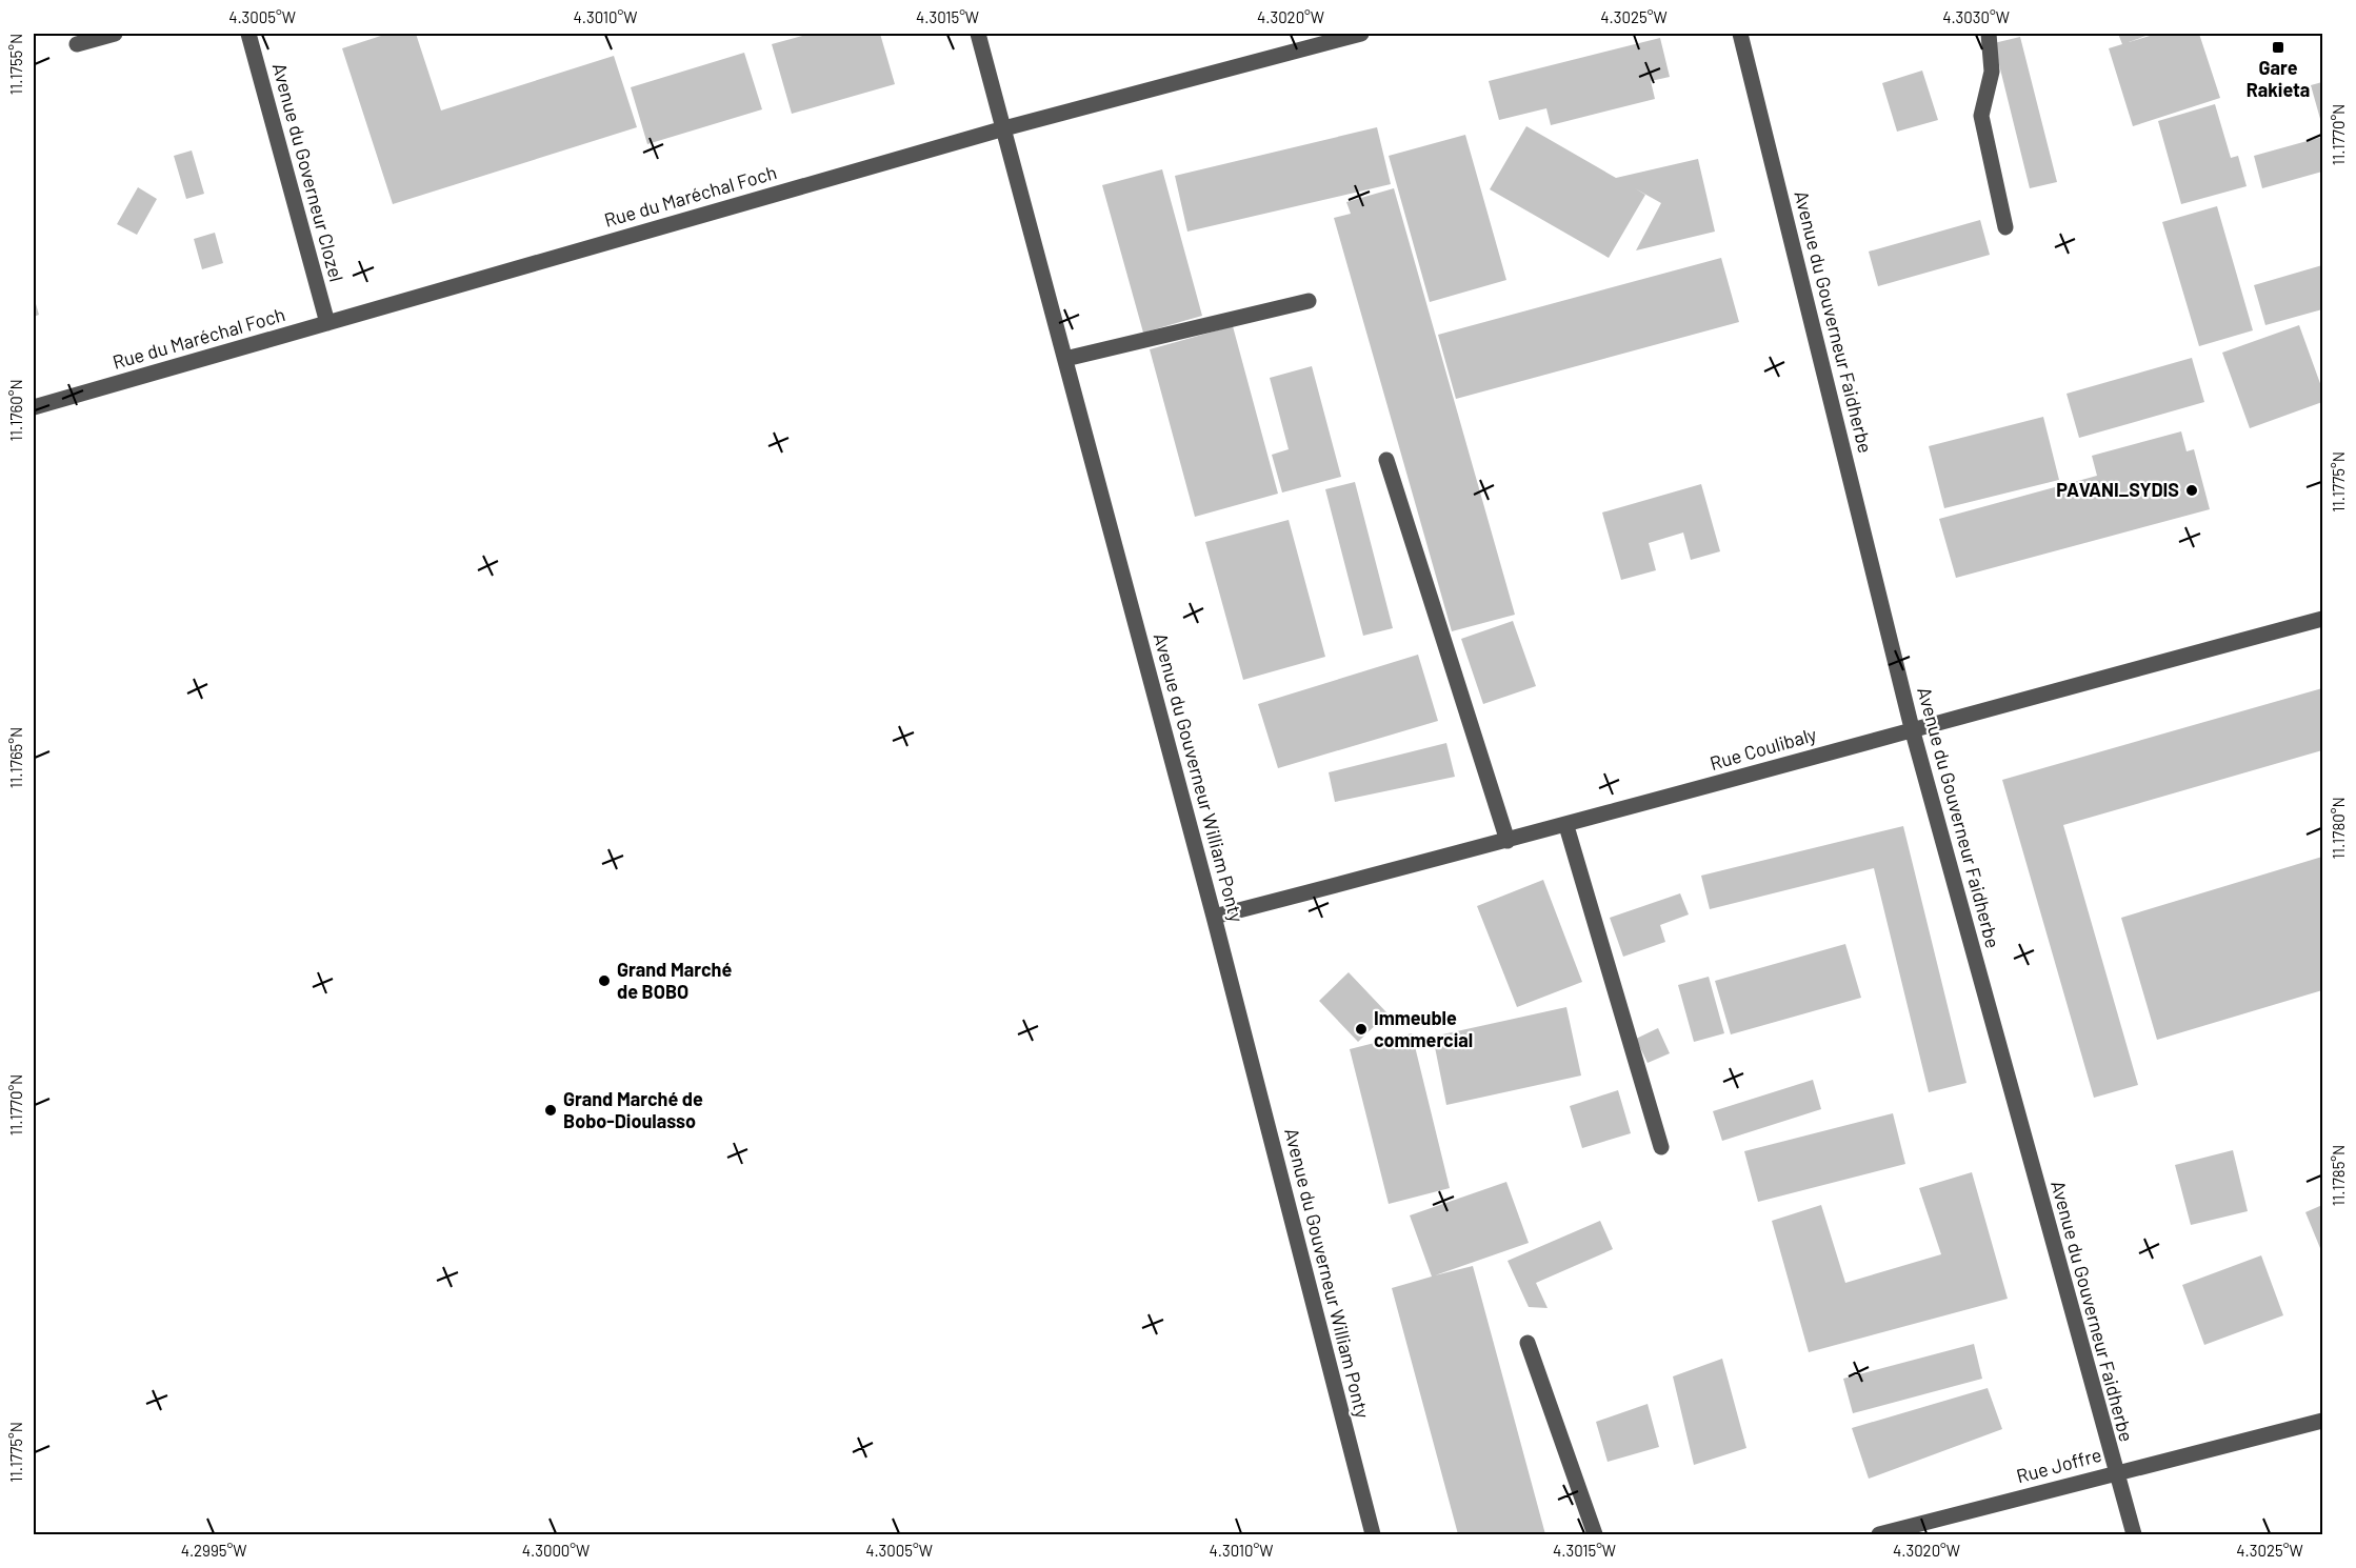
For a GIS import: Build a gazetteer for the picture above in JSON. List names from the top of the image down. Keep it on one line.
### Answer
{"streets":{"street":["Avenue du Governeur Clozel","Rue du Maréchal Foch","Avenue du Gouverneur Faidherbe","Rue Coulibaly","Avenue du Gouverneur William Ponty","Rue Joffre"]},"crossings":[["Avenue du Governeur Clozel","Rue du Maréchal Foch"],["Rue du Maréchal Foch","Avenue du Gouverneur William Ponty"],["Avenue du Gouverneur Faidherbe","Rue Coulibaly"],["Avenue du Gouverneur Faidherbe","Rue Joffre"],["Rue Coulibaly","Avenue du Gouverneur William Ponty"]],"places":{"transit":["Gare Rakieta"],"other":["PAVANI_SYDIS","Grand Marché de BOBO","Immeuble commercial","Grand Marché de Bobo-Dioulasso"]},"coordinates":["4.3005°W","4.3010°W","4.3015°W","4.3020°W","4.3025°W","4.3030°W","11.1755°N","11.1770°N","11.1760°N","11.1775°N","11.1765°N","11.1780°N","11.1785°N","4.2995°W","4.3000°W"]}
